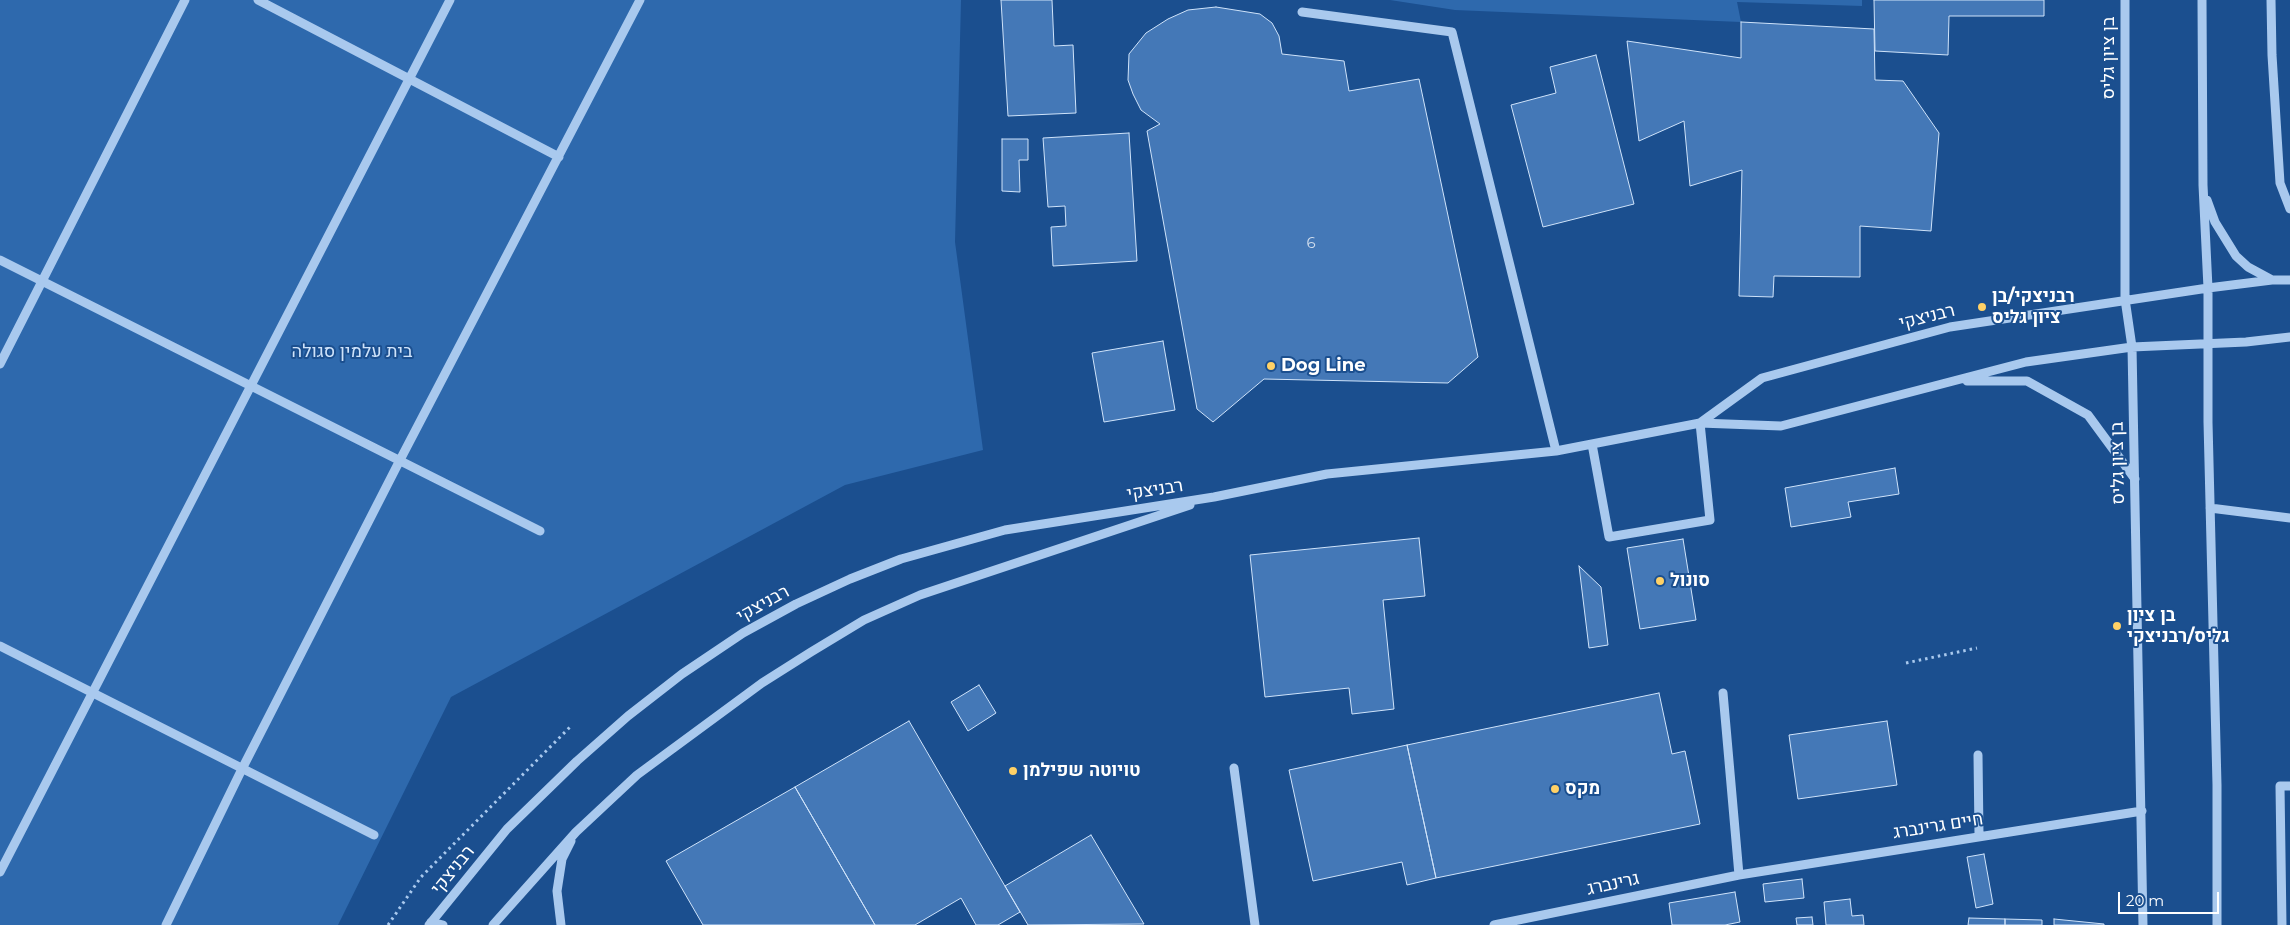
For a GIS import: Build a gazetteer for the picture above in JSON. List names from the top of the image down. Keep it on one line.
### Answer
{"streets":{"street":["בן ציון גליס","רבניצקי","חיים גרינברג","גרינברג"]},"crossings":[["בן ציון גליס","רבניצקי"],["בן ציון גליס","חיים גרינברג"],["חיים גרינברג","גרינברג"]],"parks":["בית עלמין סגולה"],"places":["רבניצקי/בן ציון גליס","Dog Line","סונול","בן ציון גליס/רבניצקי","טויוטה שפילמן","מקס"],"house_numbers":["6"],"scale_bar":"20 m"}
